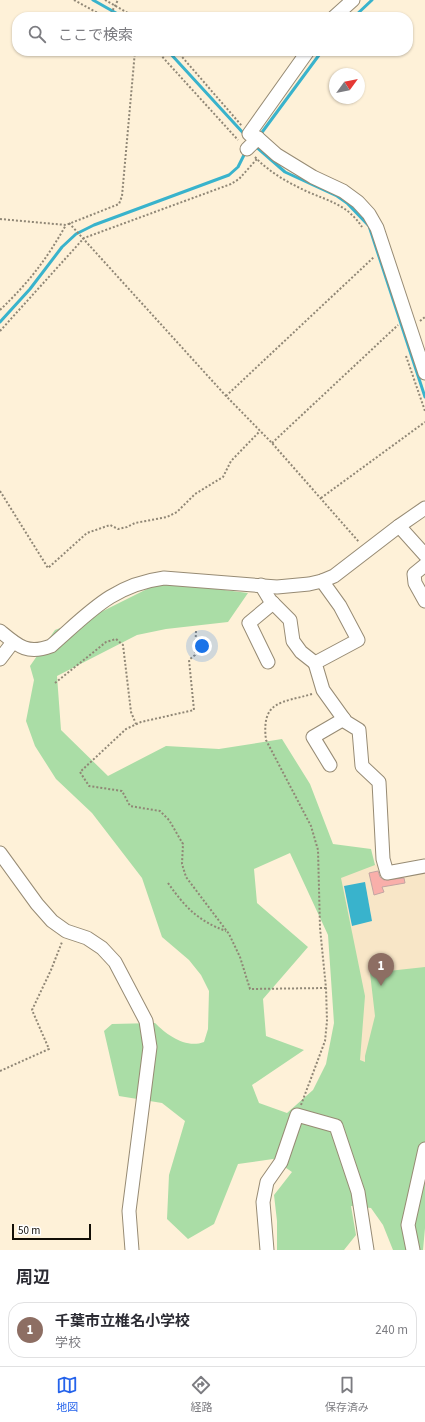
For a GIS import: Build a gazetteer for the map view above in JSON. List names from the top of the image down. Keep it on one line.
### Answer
{"scale_bar":"50 m","north":"top right","page":{"search":"ここで検索","pins":"1","scale":"50 m","heading":"周辺","list":[{"mark":"1","name":"千葉市立椎名小学校","note":"学校","value":"240 m"}],"nav":["地図","経路","保存済み"]}}
